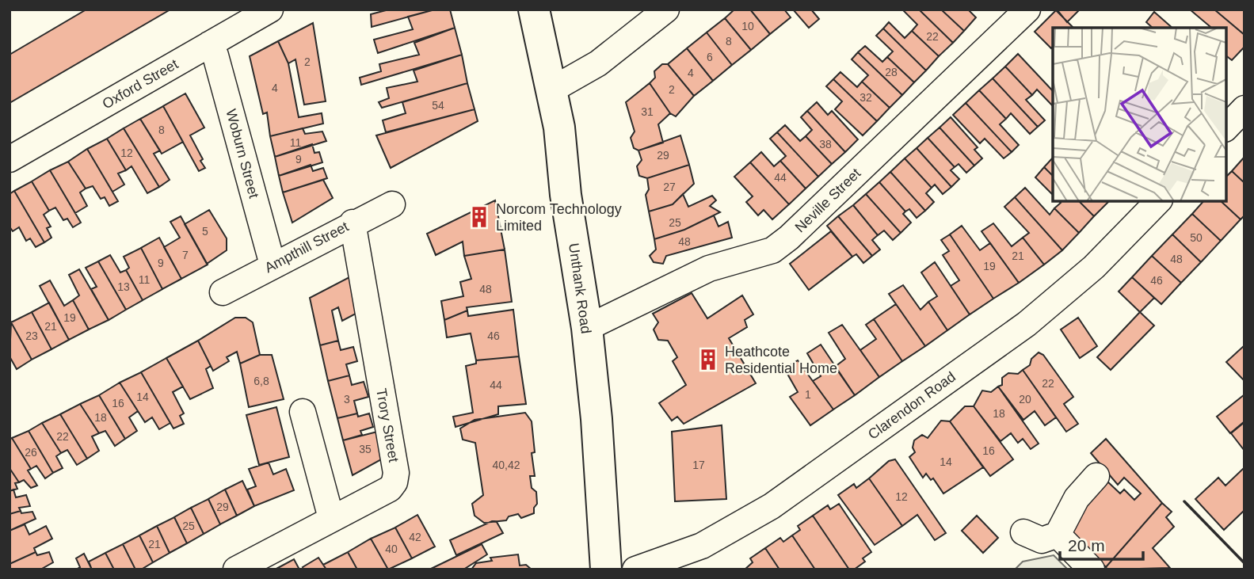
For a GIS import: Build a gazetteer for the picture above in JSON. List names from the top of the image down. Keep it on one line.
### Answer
{"streets":{"street":["Oxford Street","Woburn Street","Neville Street","Ampthill Street","Unthank Road","Clarendon Road","Trory Street"]},"crossings":[["Oxford Street","Woburn Street"],["Woburn Street","Ampthill Street"],["Neville Street","Unthank Road"],["Ampthill Street","Trory Street"]],"places":{"building":["Norcom Technology Limited","Heathcote Residential Home"]},"house_numbers":["10","22","8","6","2","28","4","4","2","32","54","31","8","11","38","12","29","9","44","27","25","5","50","48","7","21","48","9","19","11","46","13","48","19","21","23","46","6,8","22","44","1","14","3","20","16","18","18","22","35","16","26","14","40,42","17","12","29","25","42","21","40"],"scale_bar":"20 m"}
